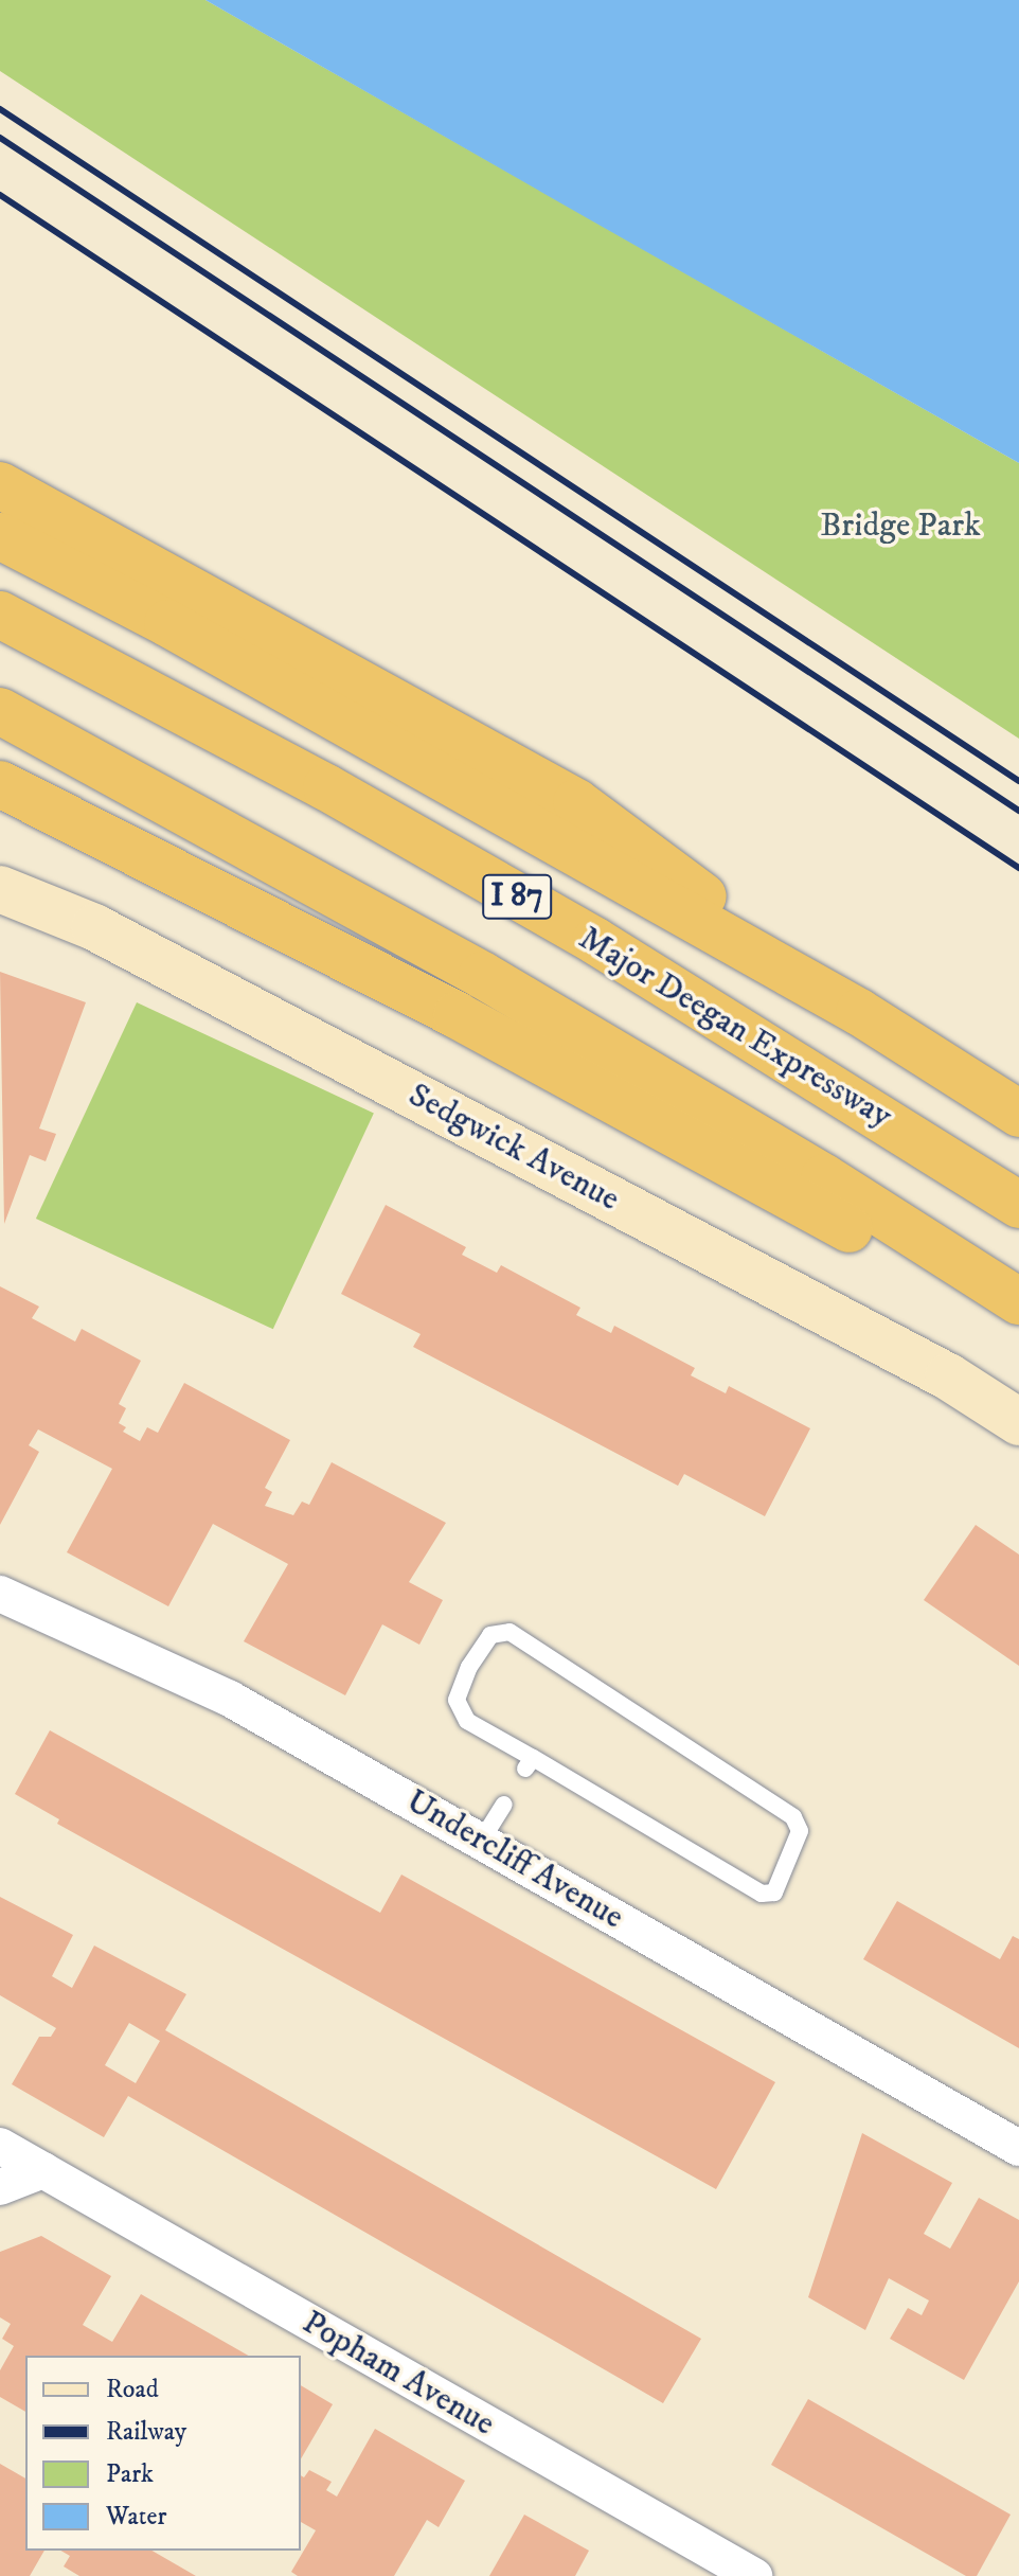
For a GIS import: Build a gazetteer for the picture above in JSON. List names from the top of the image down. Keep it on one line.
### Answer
{"streets":{"highway":["I 87","Major Deegan Expressway"],"main road":["Sedgwick Avenue"],"street":["Undercliff Avenue","Popham Avenue"]},"parks":["Bridge Park"],"legend":["Road","Railway","Park","Water"]}
